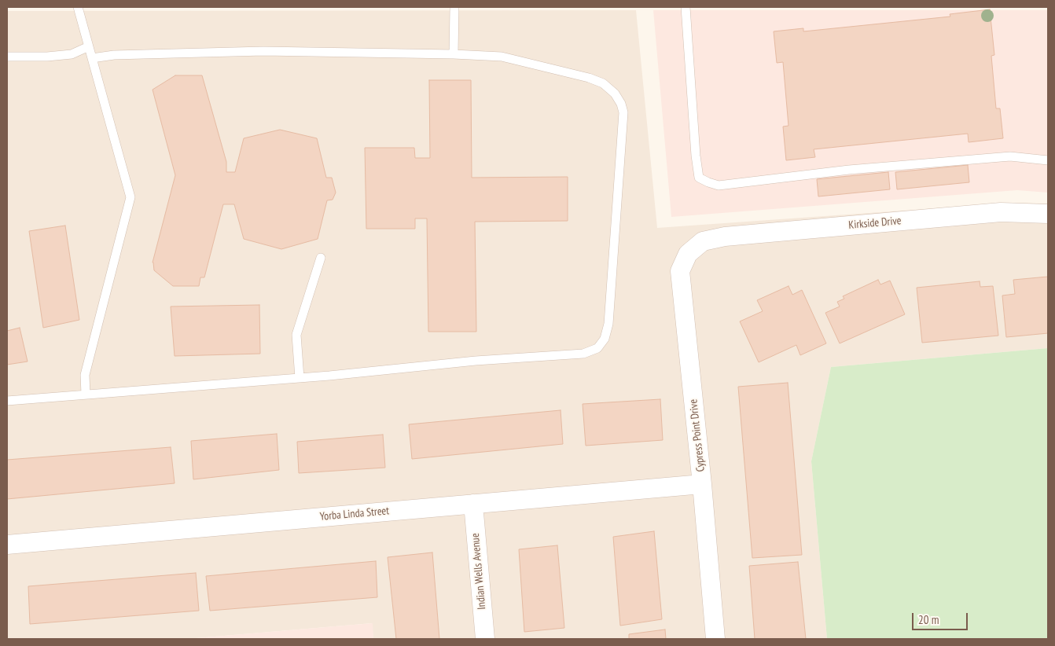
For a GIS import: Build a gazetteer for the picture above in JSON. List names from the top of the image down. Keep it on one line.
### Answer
{"streets":{"street":["Kirkside Drive","Cypress Point Drive","Yorba Linda Street","Indian Wells Avenue"]},"crossings":[["Kirkside Drive","Cypress Point Drive"],["Cypress Point Drive","Yorba Linda Street"],["Yorba Linda Street","Indian Wells Avenue"]],"scale_bar":"20 m"}
